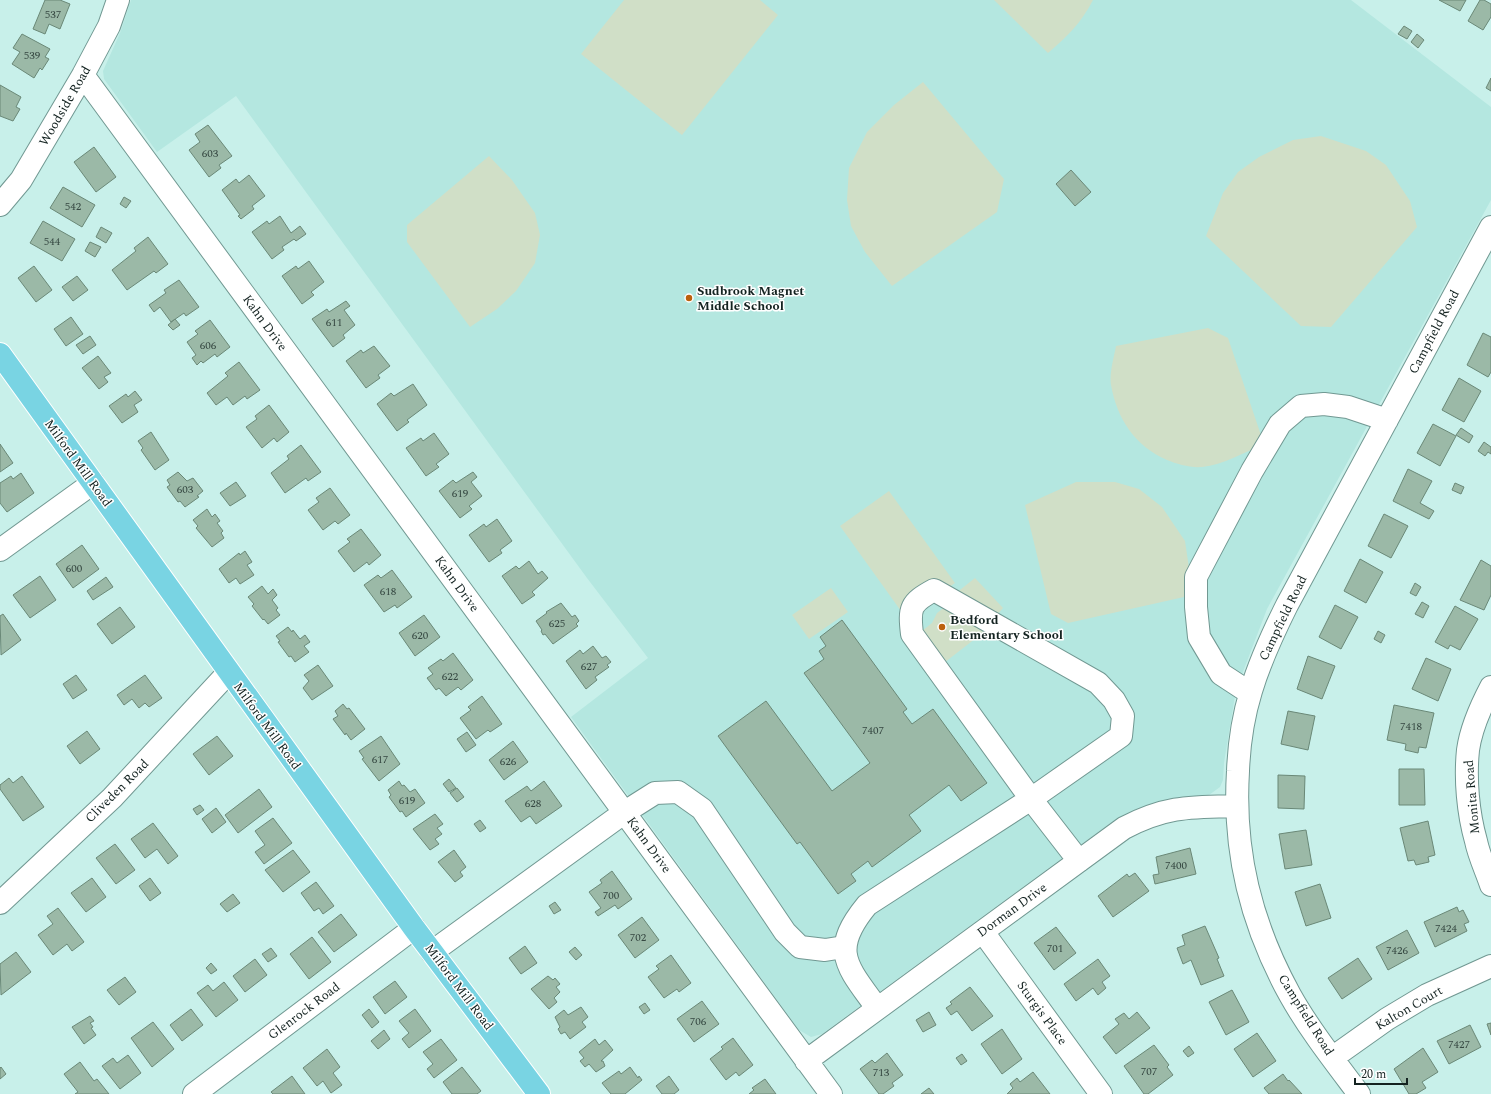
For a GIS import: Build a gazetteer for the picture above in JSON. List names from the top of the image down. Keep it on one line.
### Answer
{"streets":{"main road":["Milford Mill Road"],"street":["Woodside Road","Kahn Drive","Campfield Road","Cliveden Road","Monita Road","Dorman Drive","Kalton Court","Glenrock Road","Sturgis Place"]},"crossings":[["Woodside Road","Kahn Drive"],["Kahn Drive","Dorman Drive"],["Campfield Road","Dorman Drive"],["Campfield Road","Kalton Court"],["Milford Mill Road","Cliveden Road"],["Milford Mill Road","Glenrock Road"],["Dorman Drive","Sturgis Place"]],"places":["Sudbrook Magnet Middle School","Bedford Elementary School"],"house_numbers":["537","539","603","542","544","611","606","603","619","600","618","625","620","627","622","7418","7407","617","626","619","628","7400","700","7424","702","701","7426","706","7427","707","713"],"scale_bar":"20 m"}
